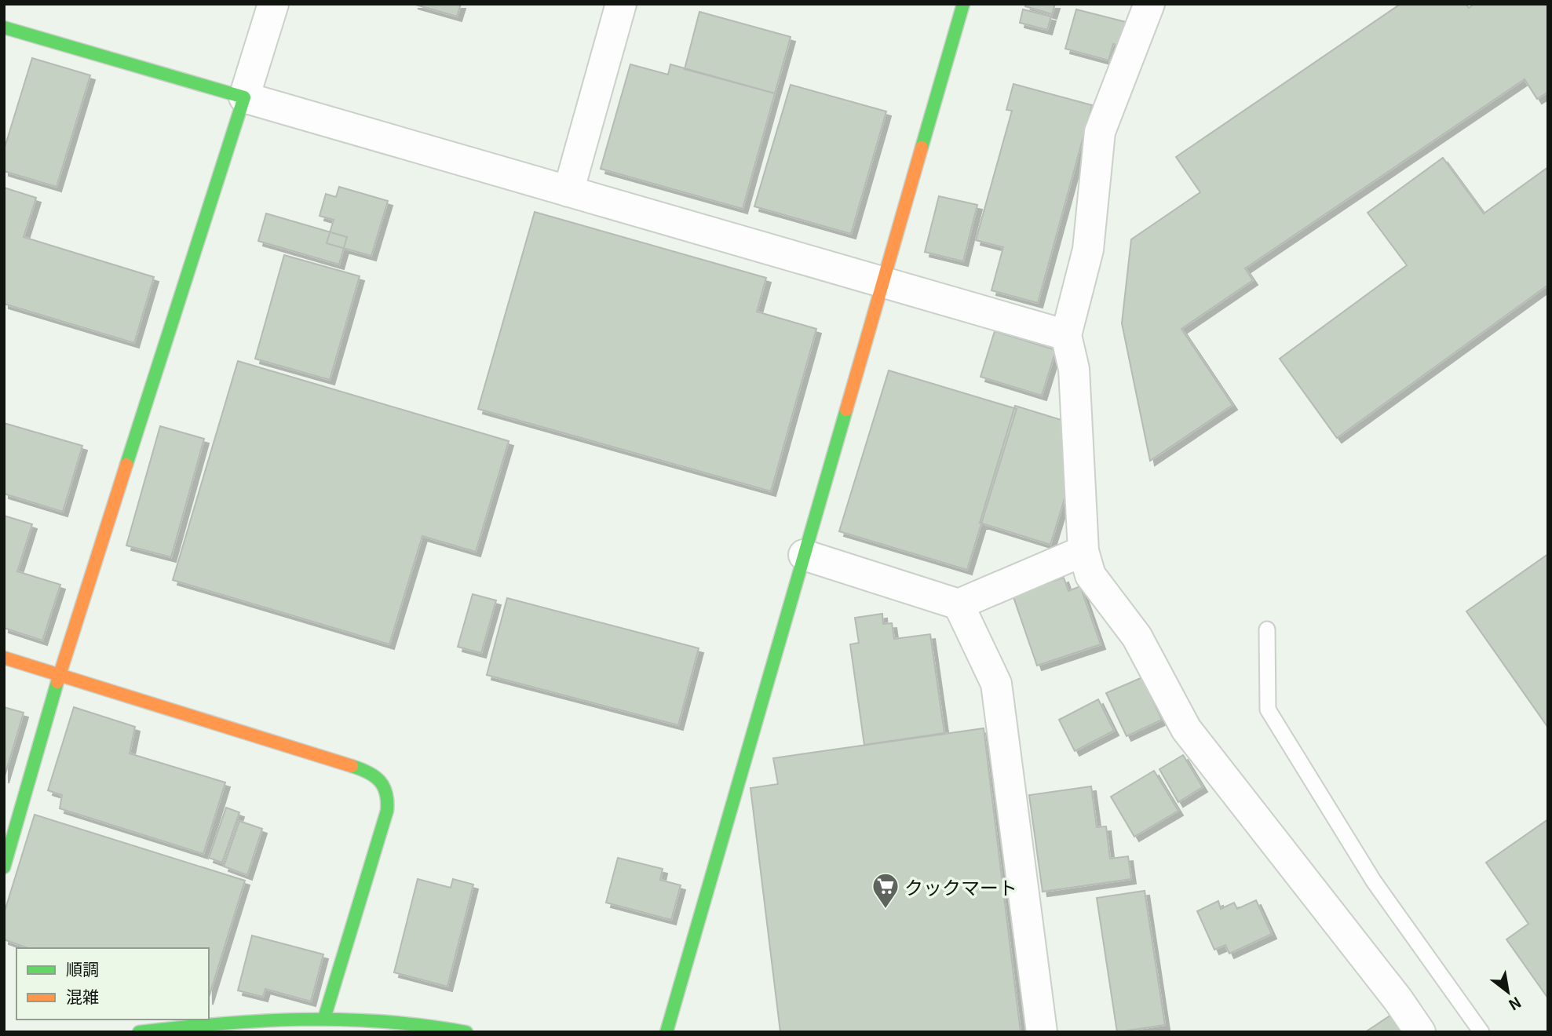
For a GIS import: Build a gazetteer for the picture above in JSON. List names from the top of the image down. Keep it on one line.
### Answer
{"places":{"supermarket":["クックマート"]},"legend":["順調","混雑"],"north":"bottom right"}
